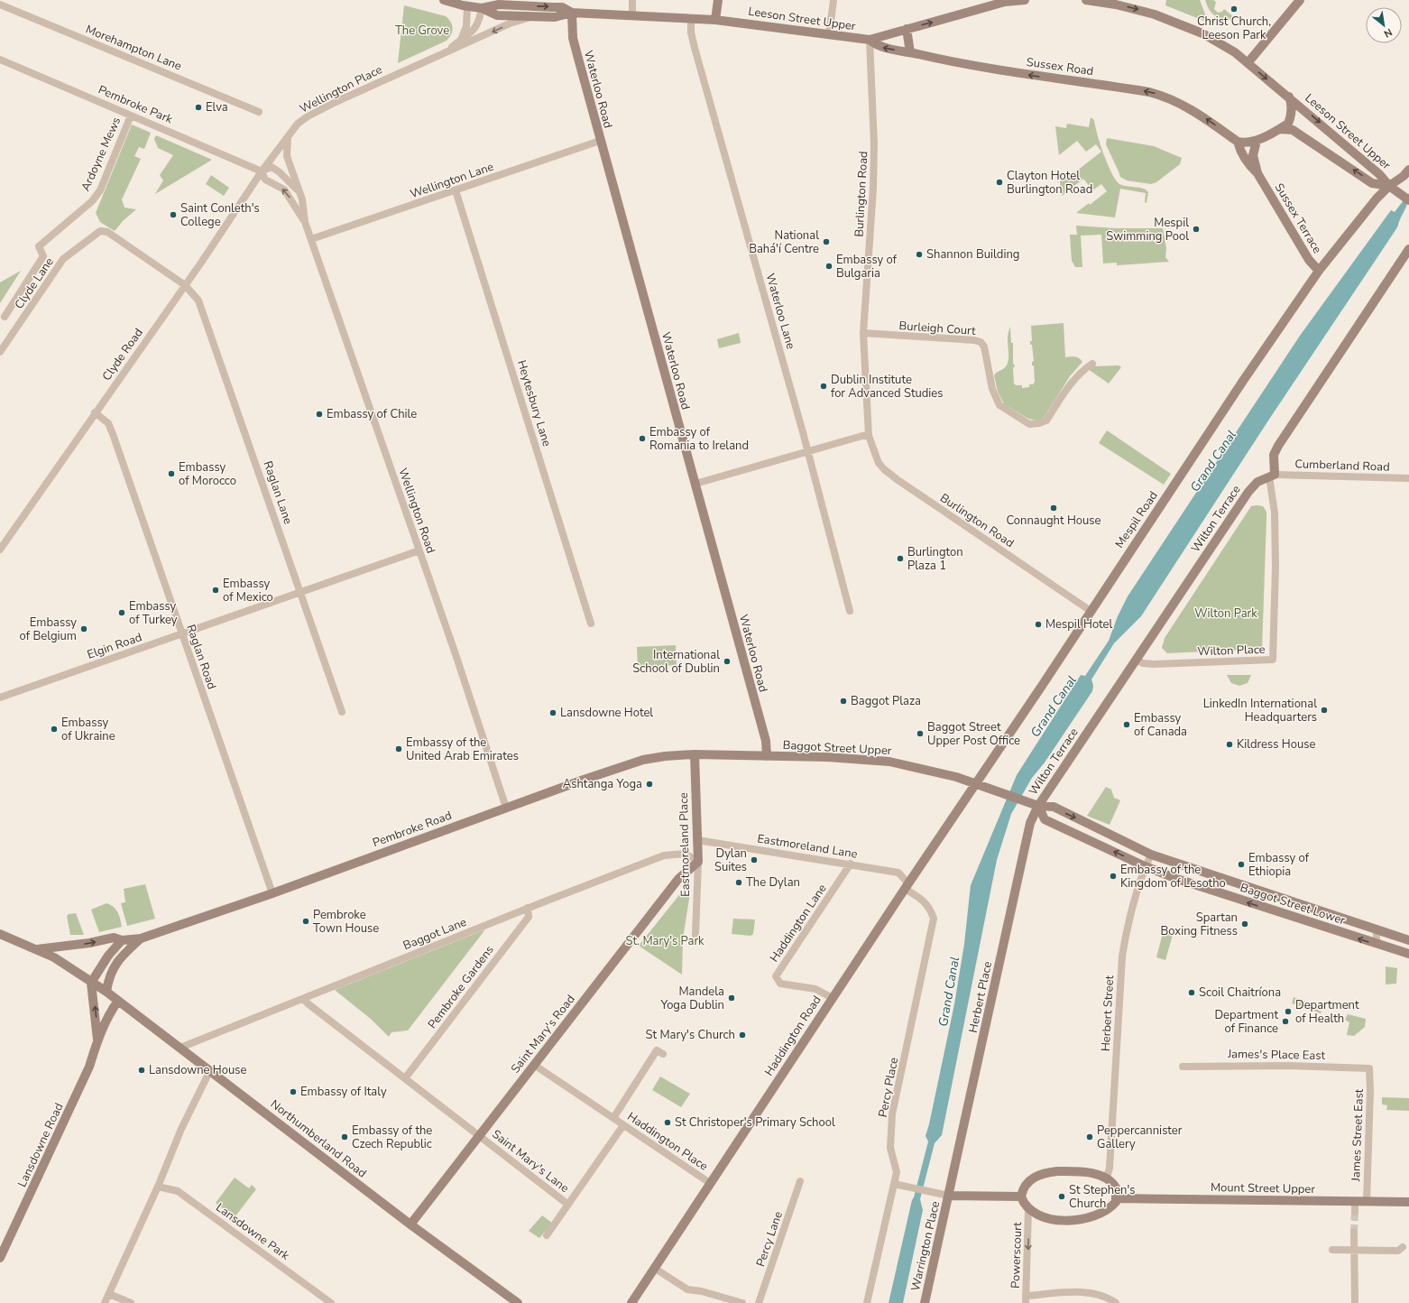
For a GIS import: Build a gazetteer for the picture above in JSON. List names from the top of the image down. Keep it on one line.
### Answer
{"streets":{"main road":["Leeson Street Upper","Sussex Road","Waterloo Road","Sussex Terrace","Wilton Terrace","Mespil Road","Baggot Street Upper","Pembroke Road","Eastmoreland Place","Baggot Street Lower","Herbert Place","Saint Mary's Road","Haddington Road","Northumberland Road","Lansdowne Road","Mount Street Upper","Warrington Place"],"street":["Morehampton Lane","Wellington Place","Pembroke Park","Ardoyne Mews","Wellington Lane","Burlington Road","Clyde Lane","Waterloo Lane","Burleigh Court","Clyde Road","Heytesbury Lane","Cumberland Road","Raglan Lane","Wellington Road","Elgin Road","Wilton Place","Raglan Road","Eastmoreland Lane","Haddington Lane","Baggot Lane","Pembroke Gardens","Herbert Street","James's Place East","Percy Place","James Street East","Haddington Place","Saint Mary's Lane","Lansdowne Park","Percy Lane","Powerscourt"]},"crossings":[["Leeson Street Upper","Sussex Road"],["Leeson Street Upper","Wellington Place"],["Leeson Street Upper","Waterloo Road"],["Leeson Street Upper","Burlington Road"],["Leeson Street Upper","Sussex Terrace"],["Leeson Street Upper","Waterloo Lane"],["Sussex Road","Burlington Road"],["Sussex Road","Sussex Terrace"],["Wellington Place","Pembroke Park"],["Wellington Place","Clyde Road"],["Wellington Place","Wellington Road"],["Waterloo Road","Wellington Lane"],["Waterloo Road","Baggot Street Upper"],["Pembroke Park","Ardoyne Mews"],["Pembroke Park","Clyde Road"],["Pembroke Park","Wellington Road"],["Wellington Lane","Heytesbury Lane"],["Wellington Lane","Wellington Road"],["Burlington Road","Burleigh Court"],["Burlington Road","Mespil Road"],["Sussex Terrace","Mespil Road"],["Clyde Lane","Clyde Road"],["Clyde Lane","Raglan Lane"],["Clyde Road","Raglan Lane"],["Clyde Road","Wellington Road"],["Clyde Road","Raglan Road"],["Cumberland Road","Wilton Terrace"],["Cumberland Road","Wilton Place"],["Raglan Lane","Elgin Road"],["Wellington Road","Elgin Road"],["Wellington Road","Pembroke Road"],["Wilton Terrace","Wilton Place"],["Wilton Terrace","Baggot Street Lower"],["Wilton Terrace","Herbert Place"],["Mespil Road","Baggot Street Upper"],["Mespil Road","Baggot Street Lower"],["Mespil Road","Haddington Road"],["Elgin Road","Raglan Road"],["Raglan Road","Pembroke Road"],["Baggot Street Upper","Pembroke Road"],["Baggot Street Upper","Eastmoreland Place"],["Baggot Street Upper","Baggot Street Lower"],["Baggot Street Upper","Haddington Road"],["Pembroke Road","Eastmoreland Place"],["Pembroke Road","Northumberland Road"],["Pembroke Road","Lansdowne Road"],["Eastmoreland Place","Eastmoreland Lane"],["Eastmoreland Place","Baggot Lane"],["Eastmoreland Place","Saint Mary's Road"],["Eastmoreland Lane","Haddington Lane"],["Eastmoreland Lane","Haddington Road"],["Eastmoreland Lane","Percy Place"],["Baggot Street Lower","Herbert Place"],["Baggot Street Lower","Herbert Street"],["Baggot Street Lower","Haddington Road"],["Haddington Lane","Haddington Road"],["Baggot Lane","Pembroke Gardens"],["Baggot Lane","Saint Mary's Road"],["Baggot Lane","Northumberland Road"],["Herbert Place","Warrington Place"],["Saint Mary's Road","Northumberland Road"],["Saint Mary's Road","Haddington Place"],["Saint Mary's Road","Saint Mary's Lane"],["Haddington Road","Percy Place"],["Haddington Road","Haddington Place"],["James's Place East","James Street East"],["James Street East","Mount Street Upper"],["Northumberland Road","Lansdowne Road"],["Haddington Place","Saint Mary's Lane"]],"one_way":["Sussex Road","Powerscourt"],"water":["Grand Canal"],"parks":["The Grove","Wilton Park","St. Mary's Park"],"places":["Christ Church, Leeson Park","Elva","Clayton Hotel Burlington Road","Saint Conleth's College","Mespil Swimming Pool","National Bahá'í Centre","Shannon Building","Embassy of Bulgaria","Dublin Institute for Advanced Studies","Embassy of Chile","Embassy of Romania to Ireland","Embassy of Morocco","Connaught House","Burlington Plaza 1","Embassy of Mexico","Embassy of Turkey","Mespil Hotel","Embassy of Belgium","International School of Dublin","Baggot Plaza","LinkedIn International Headquarters","Lansdowne Hotel","Embassy of Canada","Embassy of Ukraine","Baggot Street Upper Post Office","Kildress House","Embassy of the United Arab Emirates","Ashtanga Yoga","Dylan Suites","Embassy of Ethiopia","Embassy of the Kingdom of Lesotho","The Dylan","Pembroke Town House","Spartan Boxing Fitness","Scoil Chaitríona","Mandela Yoga Dublin","Department of Health","Department of Finance","St Mary's Church","Lansdowne House","Embassy of Italy","St Christoper's Primary School","Embassy of the Czech Republic","Peppercannister Gallery","St Stephen's Church"],"north":"bottom right"}
